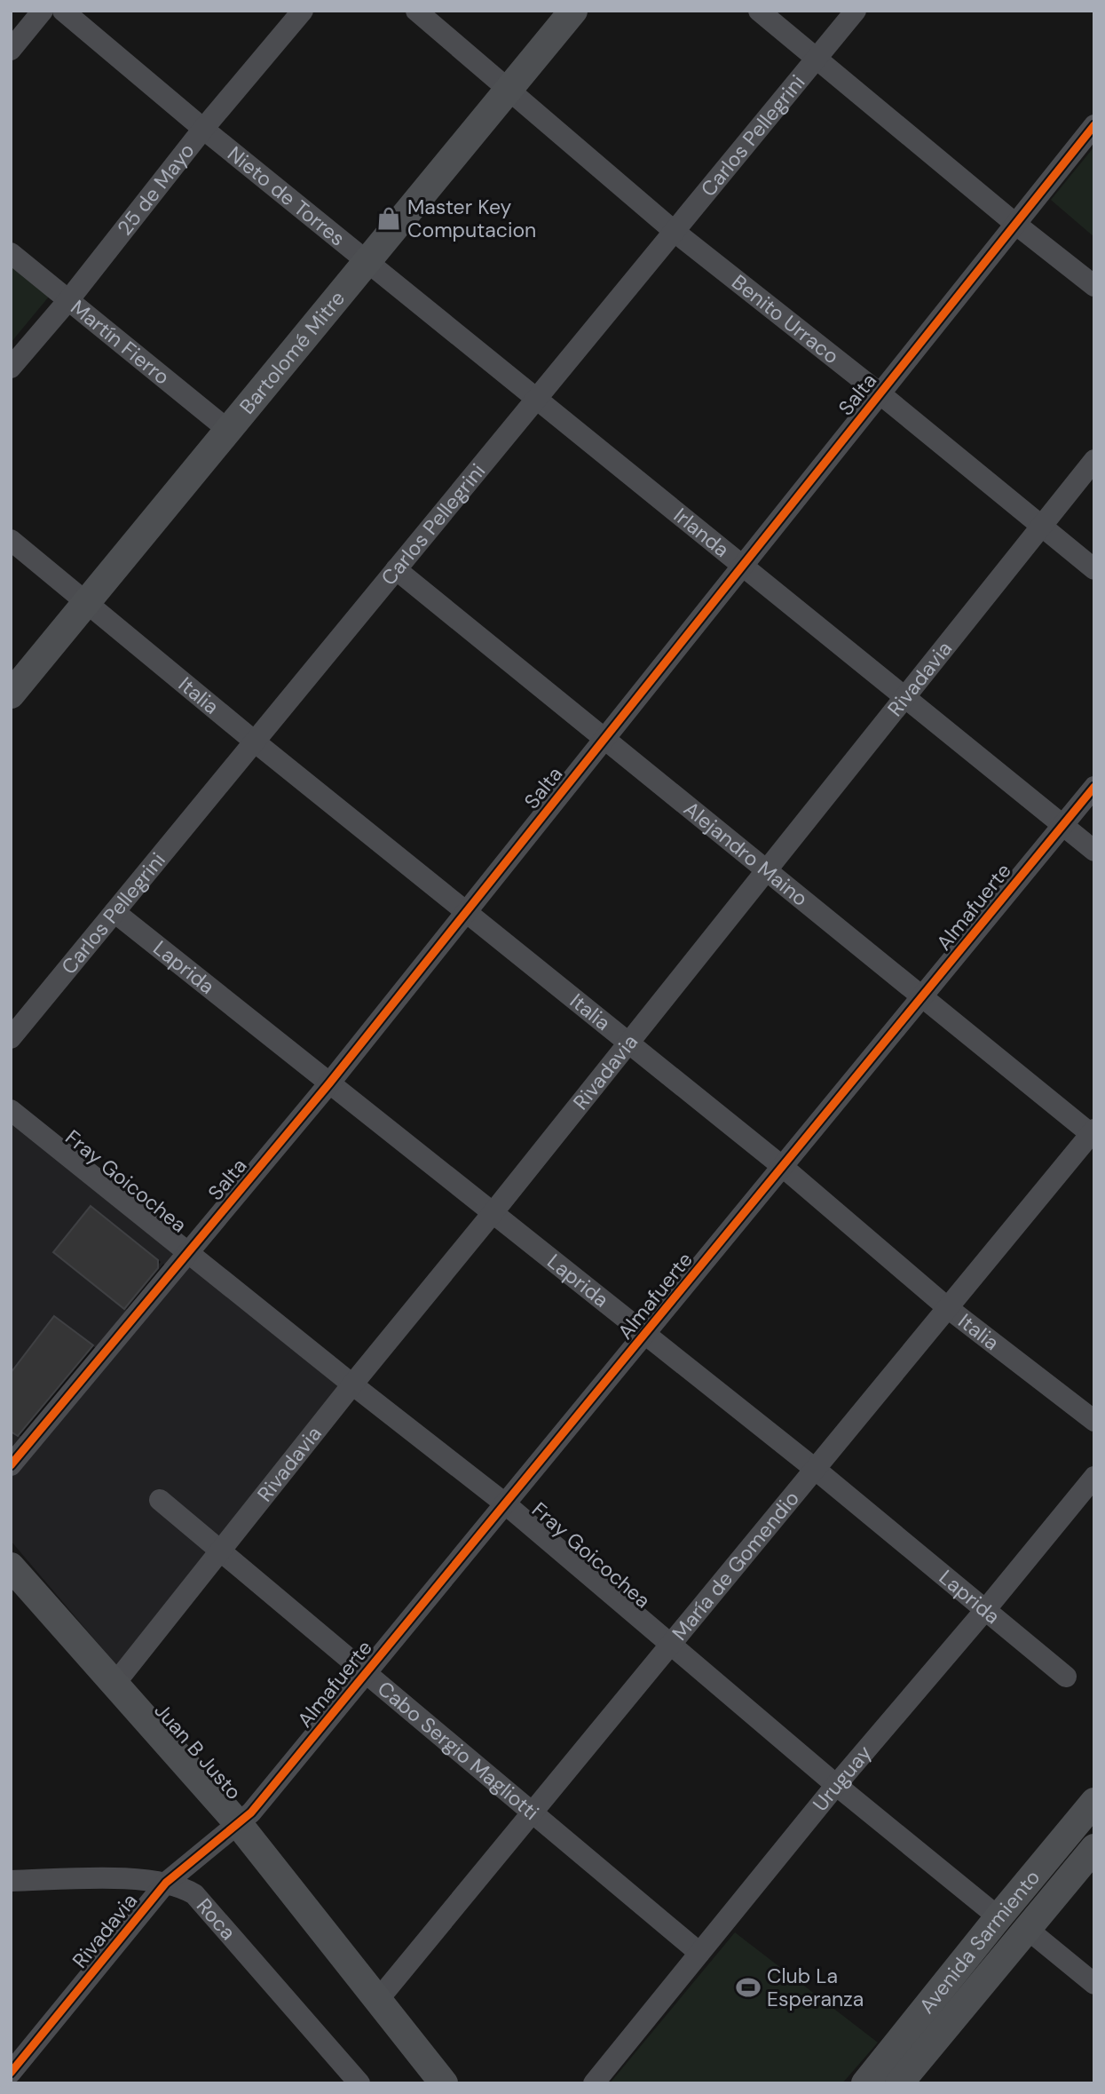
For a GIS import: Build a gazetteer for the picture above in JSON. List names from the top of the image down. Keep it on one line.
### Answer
{"streets":{"main road":["Bartolomé Mitre","Juan B Justo","Avenida Sarmiento"],"street":["Carlos Pellegrini","25 de Mayo","Nieto de Torres","Benito Urraco","Martín Fierro","Salta","Irlanda","Rivadavia","Italia","Alejandro Maino","Almafuerte","Laprida","Fray Goicochea","María de Gomendio","Cabo Sergio Magliotti","Uruguay","Roca"]},"crossings":[["Carlos Pellegrini","Benito Urraco"],["Carlos Pellegrini","Irlanda"],["Carlos Pellegrini","Italia"],["Carlos Pellegrini","Alejandro Maino"],["Carlos Pellegrini","Laprida"],["25 de Mayo","Nieto de Torres"],["25 de Mayo","Martín Fierro"],["Nieto de Torres","Bartolomé Mitre"],["Nieto de Torres","Irlanda"],["Benito Urraco","Bartolomé Mitre"],["Benito Urraco","Salta"],["Benito Urraco","Rivadavia"],["Martín Fierro","Bartolomé Mitre"],["Bartolomé Mitre","Irlanda"],["Bartolomé Mitre","Italia"],["Salta","Irlanda"],["Salta","Italia"],["Salta","Alejandro Maino"],["Salta","Laprida"],["Salta","Fray Goicochea"],["Irlanda","Rivadavia"],["Irlanda","Almafuerte"],["Rivadavia","Italia"],["Rivadavia","Alejandro Maino"],["Rivadavia","Almafuerte"],["Rivadavia","Laprida"],["Rivadavia","Fray Goicochea"],["Rivadavia","Juan B Justo"],["Rivadavia","Cabo Sergio Magliotti"],["Rivadavia","Roca"],["Italia","Almafuerte"],["Italia","María de Gomendio"],["Alejandro Maino","Almafuerte"],["Alejandro Maino","María de Gomendio"],["Almafuerte","Laprida"],["Almafuerte","Fray Goicochea"],["Almafuerte","Juan B Justo"],["Almafuerte","Cabo Sergio Magliotti"],["Laprida","María de Gomendio"],["Laprida","Uruguay"],["Fray Goicochea","María de Gomendio"],["Fray Goicochea","Uruguay"],["Fray Goicochea","Avenida Sarmiento"],["María de Gomendio","Juan B Justo"],["María de Gomendio","Cabo Sergio Magliotti"],["Cabo Sergio Magliotti","Uruguay"]],"places":{"shop":["Master Key Computacion"],"sports":["Club La Esperanza"]}}
